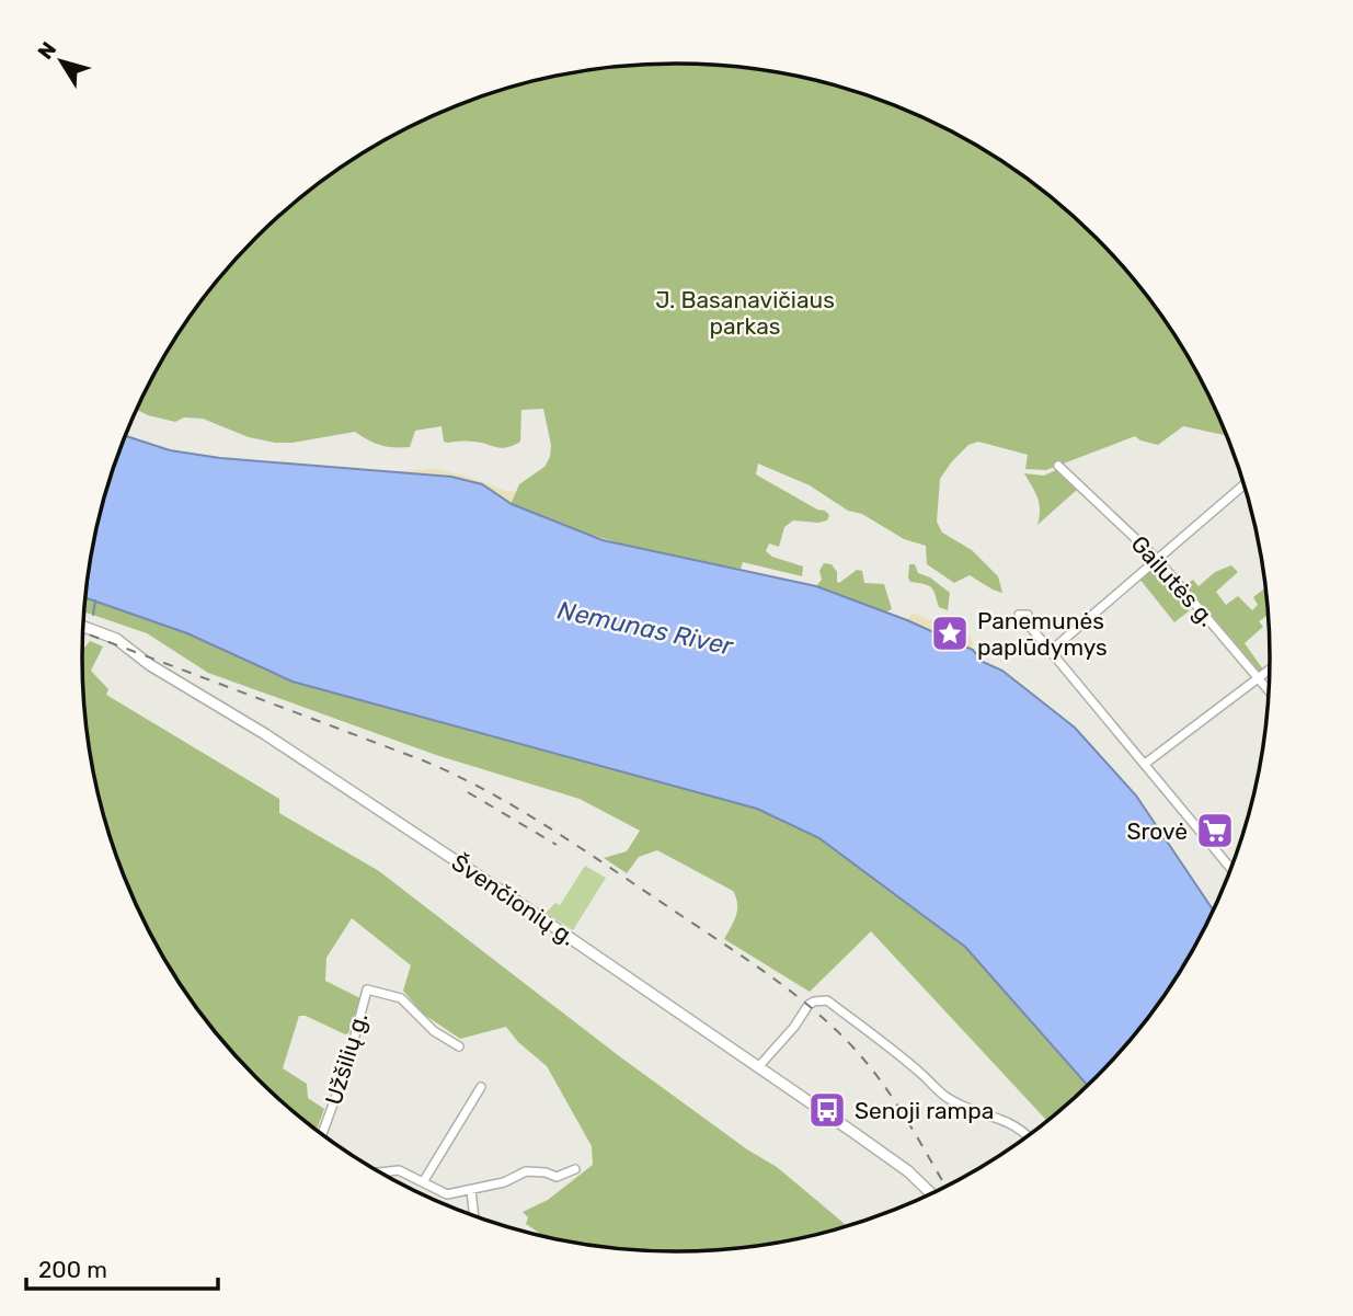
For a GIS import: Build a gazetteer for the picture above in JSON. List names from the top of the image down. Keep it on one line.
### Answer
{"streets":{"street":["Gailutės g.","Švenčionių g.","Užšilių g."]},"water":["Nemunas River"],"parks":["J. Basanavičiaus parkas"],"places":{"place":["Panemunės paplūdymys"],"supermarket":["Srovė"],"bus stop":["Senoji rampa"]},"scale_bar":"200 m","north":"top left"}
